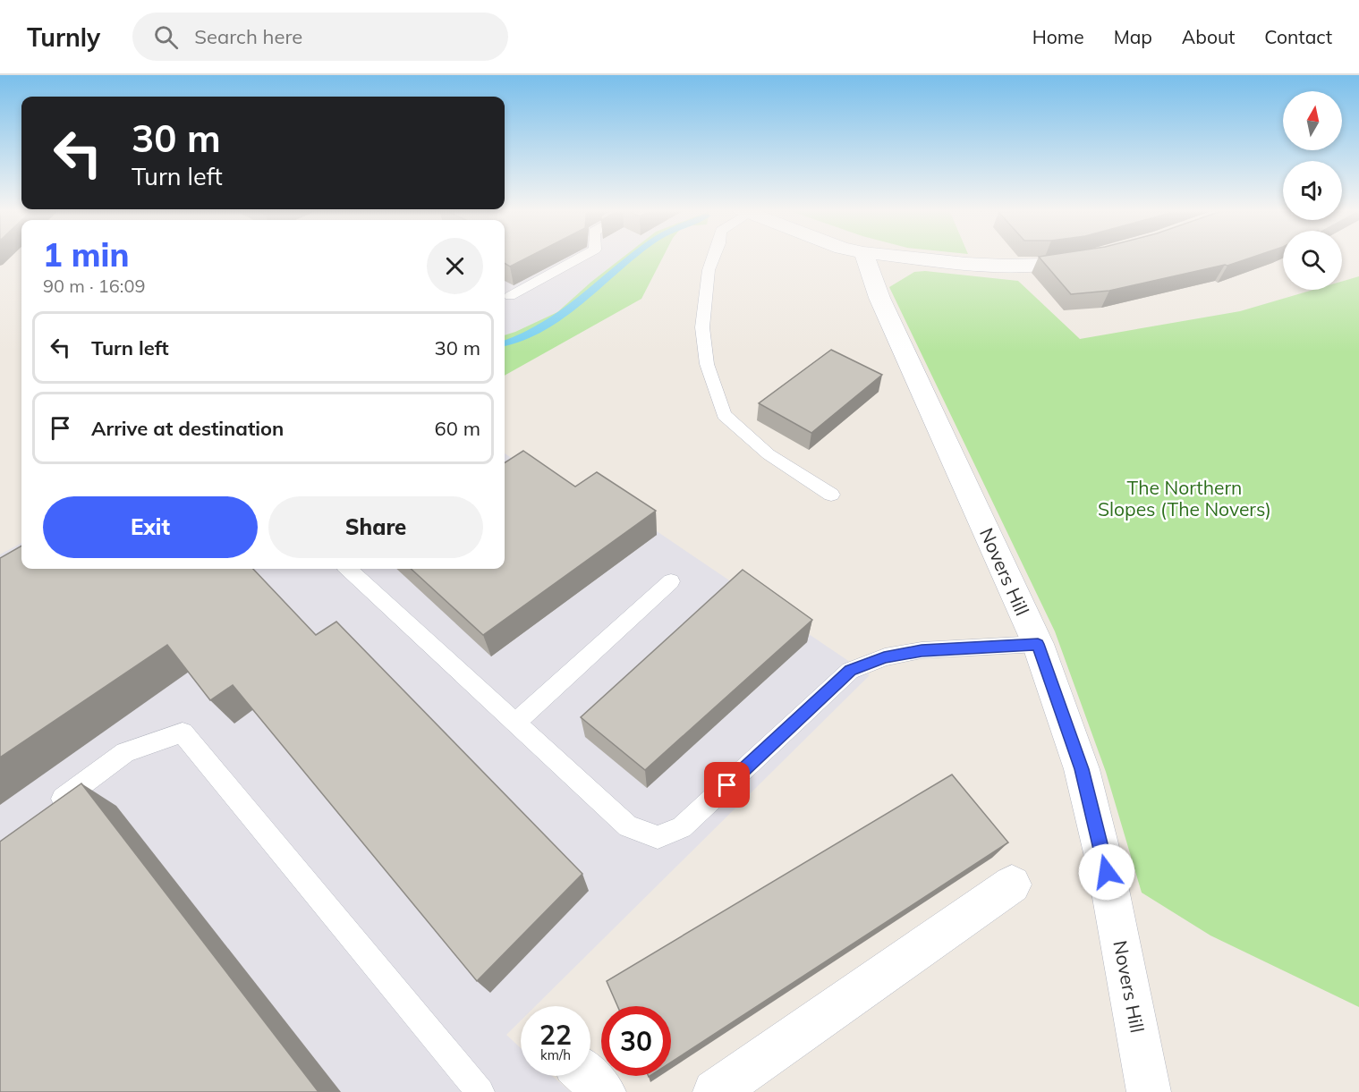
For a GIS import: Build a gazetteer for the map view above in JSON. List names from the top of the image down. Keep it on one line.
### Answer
{"streets":{"street":["Novers Hill"]},"parks":["The Northern Slopes (The Novers)"],"north":"top","page":{"header":"Turnly","search":"Search here","nav":["Home","Map","About","Contact"],"turn":["30 m","Turn left"],"heading":["1 min","90 m · 16:09"],"list":[{"name":"Turn left","value":"30 m"},{"name":"Arrive at destination","value":"60 m"}],"buttons":["Exit","Share"],"speed":"22 km/h","limit":"30"}}
